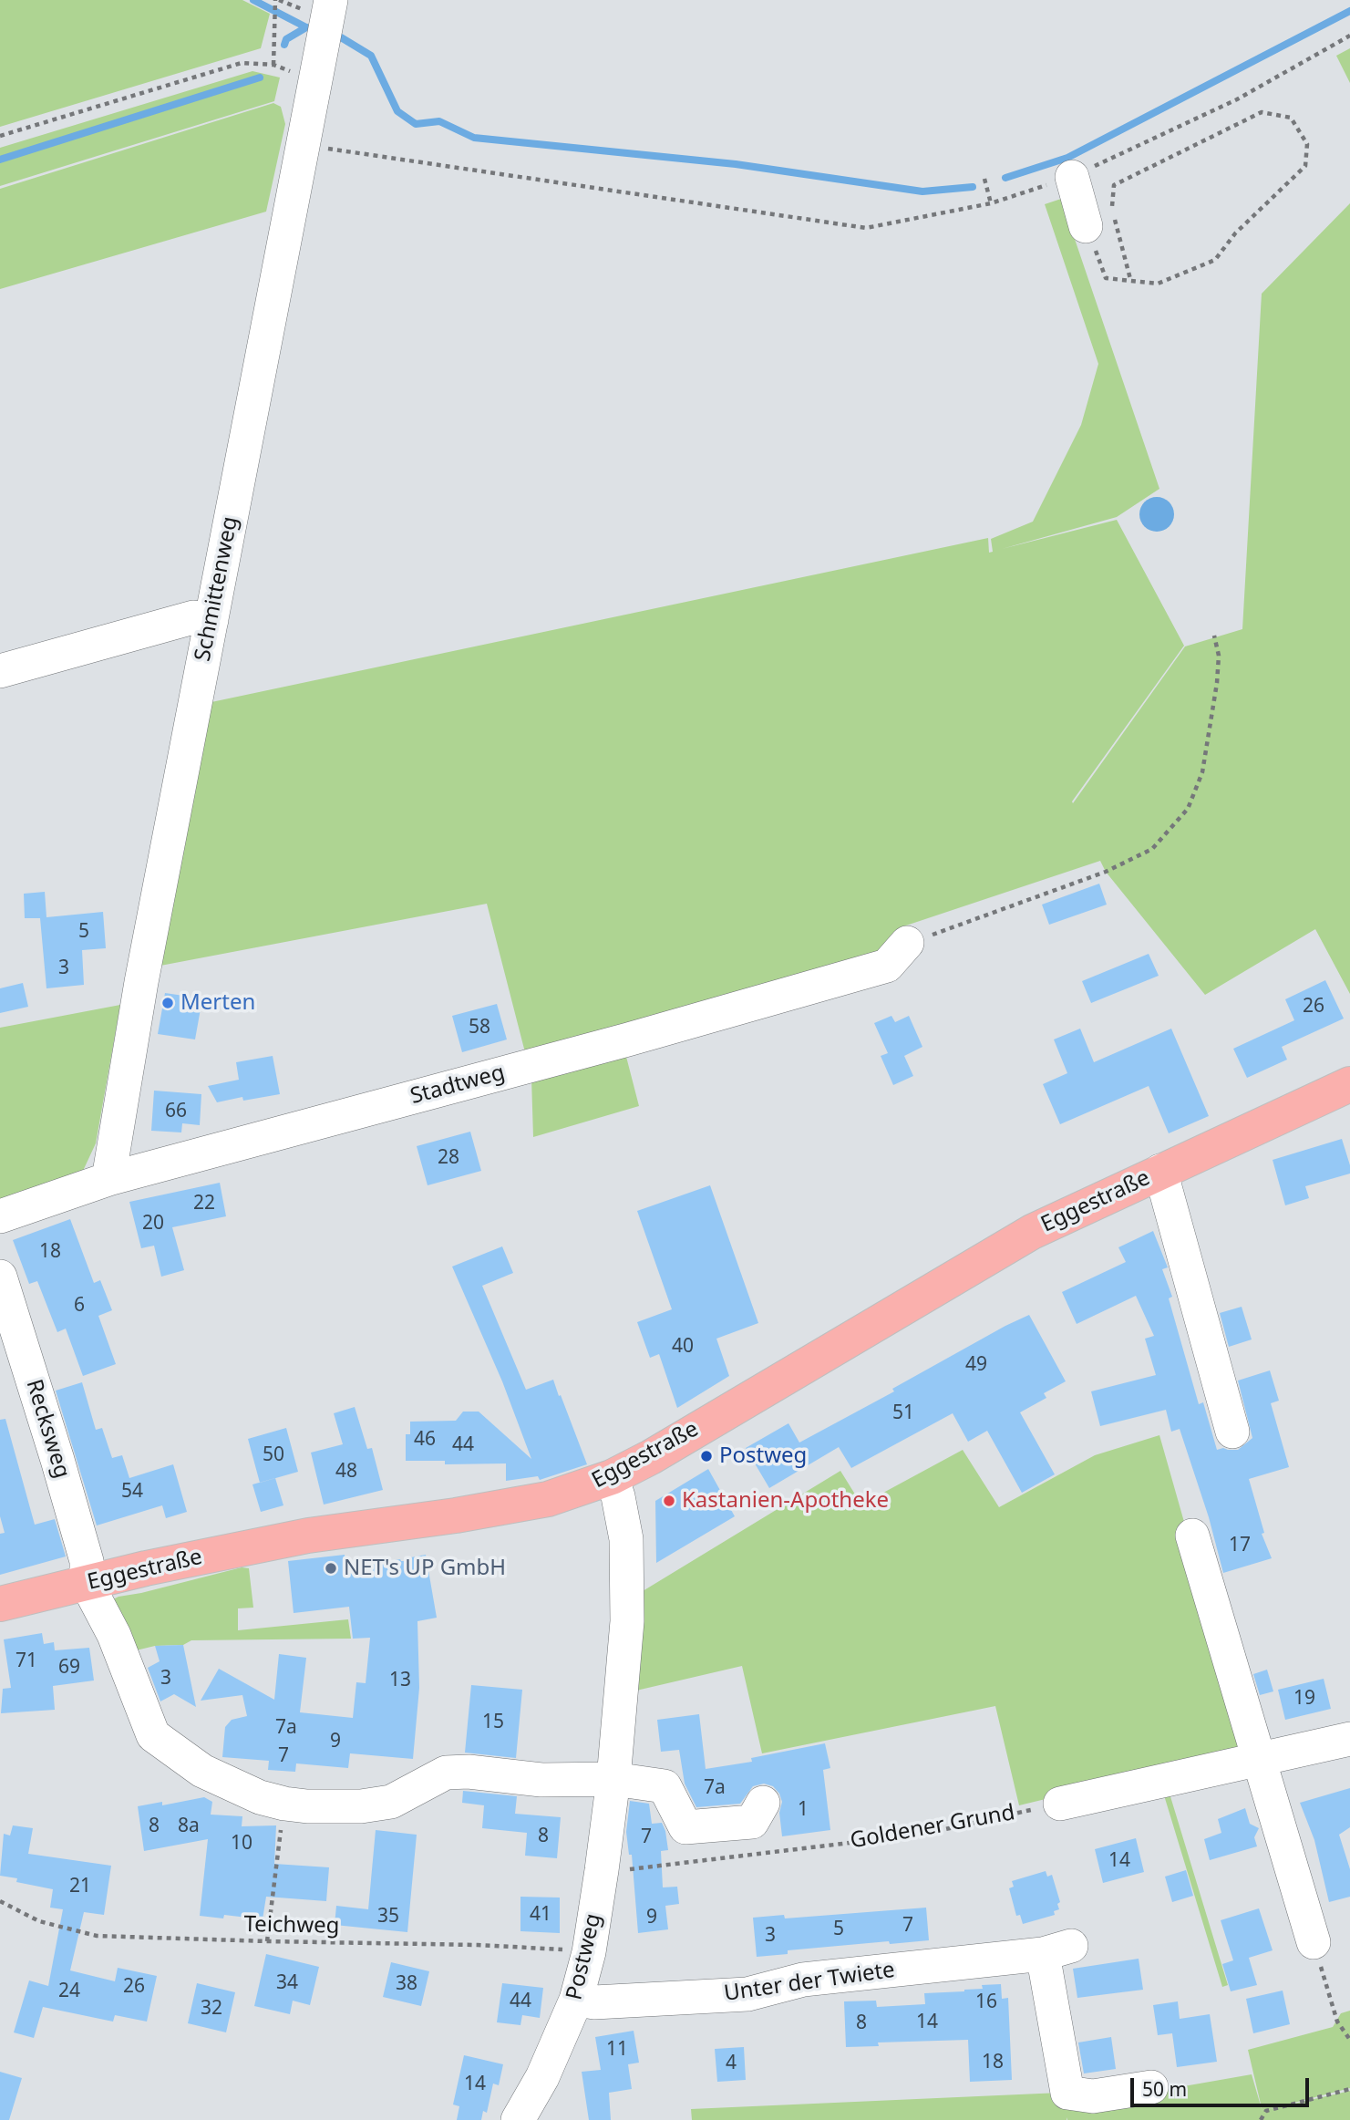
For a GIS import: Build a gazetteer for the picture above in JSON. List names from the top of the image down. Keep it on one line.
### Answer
{"streets":{"main road":["Eggestraße"],"street":["Schmittenweg","Stadtweg","Recksweg","Postweg","Unter der Twiete"],"path":["Goldener Grund","Teichweg"]},"crossings":[["Schmittenweg","Stadtweg"],["Eggestraße","Recksweg"],["Eggestraße","Postweg"],["Goldener Grund","Postweg"],["Teichweg","Postweg"],["Postweg","Unter der Twiete"]],"places":["Merten","Postweg","Kastanien-Apotheke","NET's UP GmbH"],"house_numbers":["5","3","26","58","66","28","22","20","18","6","40","49","51","46","44","50","48","54","17","71","69","3","13","19","15","7a","9","7","7a","1","8","8a","8","7","10","14","21","41","35","9","7","5","3","34","38","26","24","44","16","32","14","8","11","18","4","14"],"scale_bar":"50 m"}
